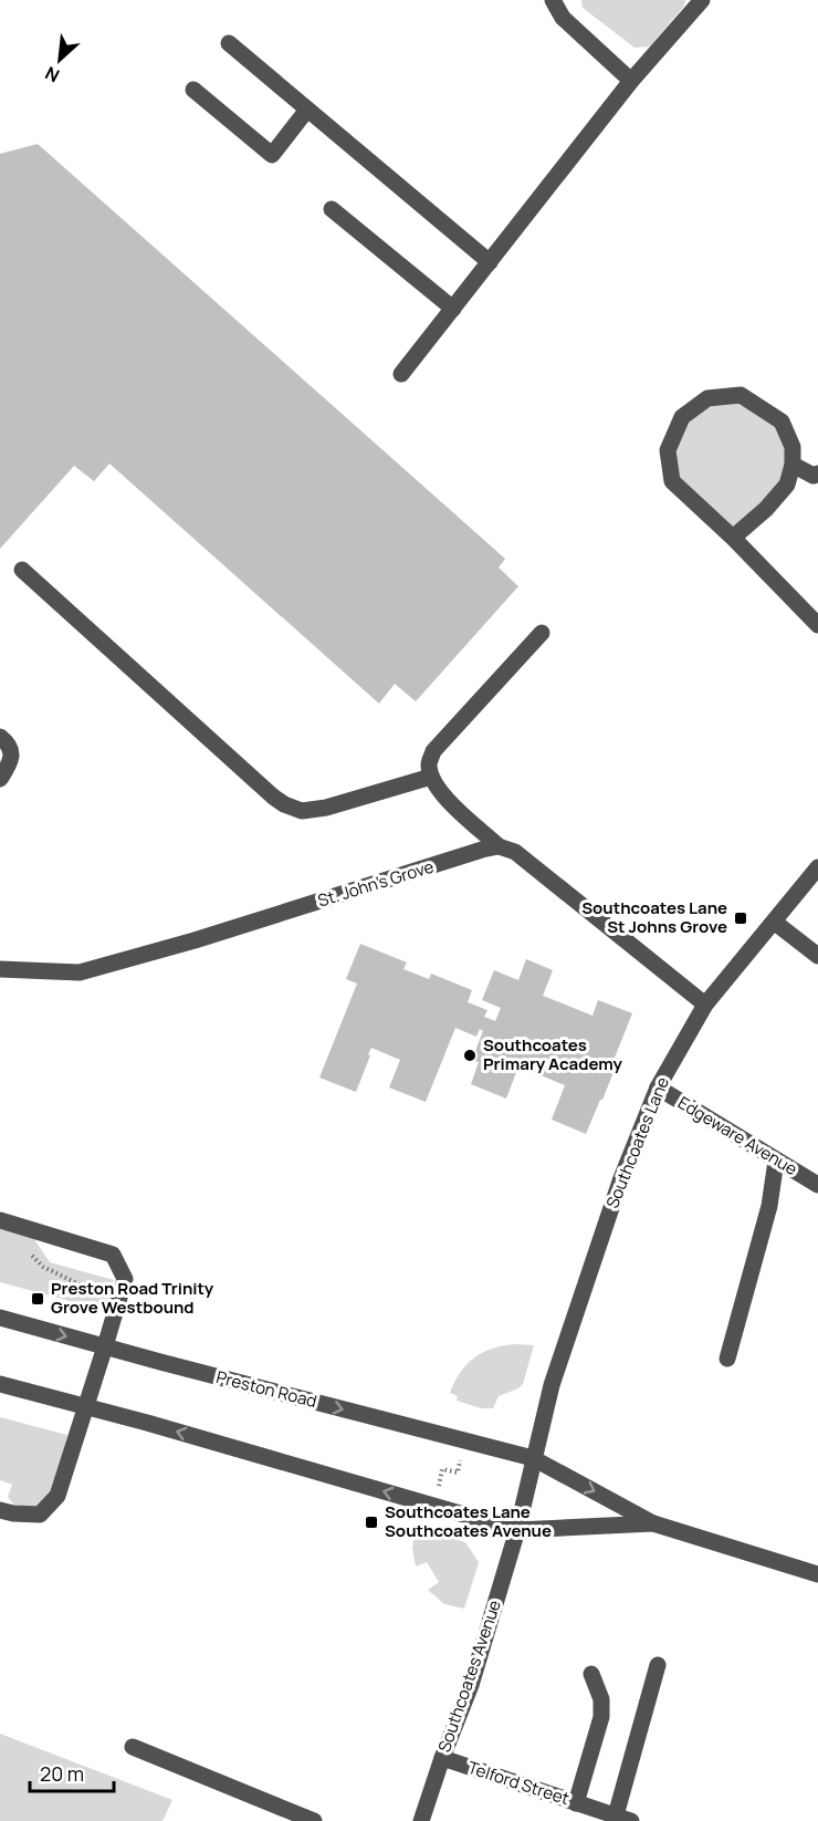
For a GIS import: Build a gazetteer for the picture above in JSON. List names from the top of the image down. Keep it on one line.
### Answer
{"streets":{"street":["St. John's Grove","Edgeware Avenue","Southcoates Lane","Preston Road","Southcoates Avenue","Telford Street"]},"crossings":[["Edgeware Avenue","Southcoates Lane"],["Southcoates Lane","Preston Road"],["Southcoates Lane","Southcoates Avenue"],["Southcoates Avenue","Telford Street"]],"places":{"transit":["Southcoates Lane St Johns Grove","Preston Road Trinity Grove Westbound","Southcoates Lane Southcoates Avenue"],"other":["Southcoates Primary Academy"]},"scale_bar":"20 m","north":"bottom left"}
